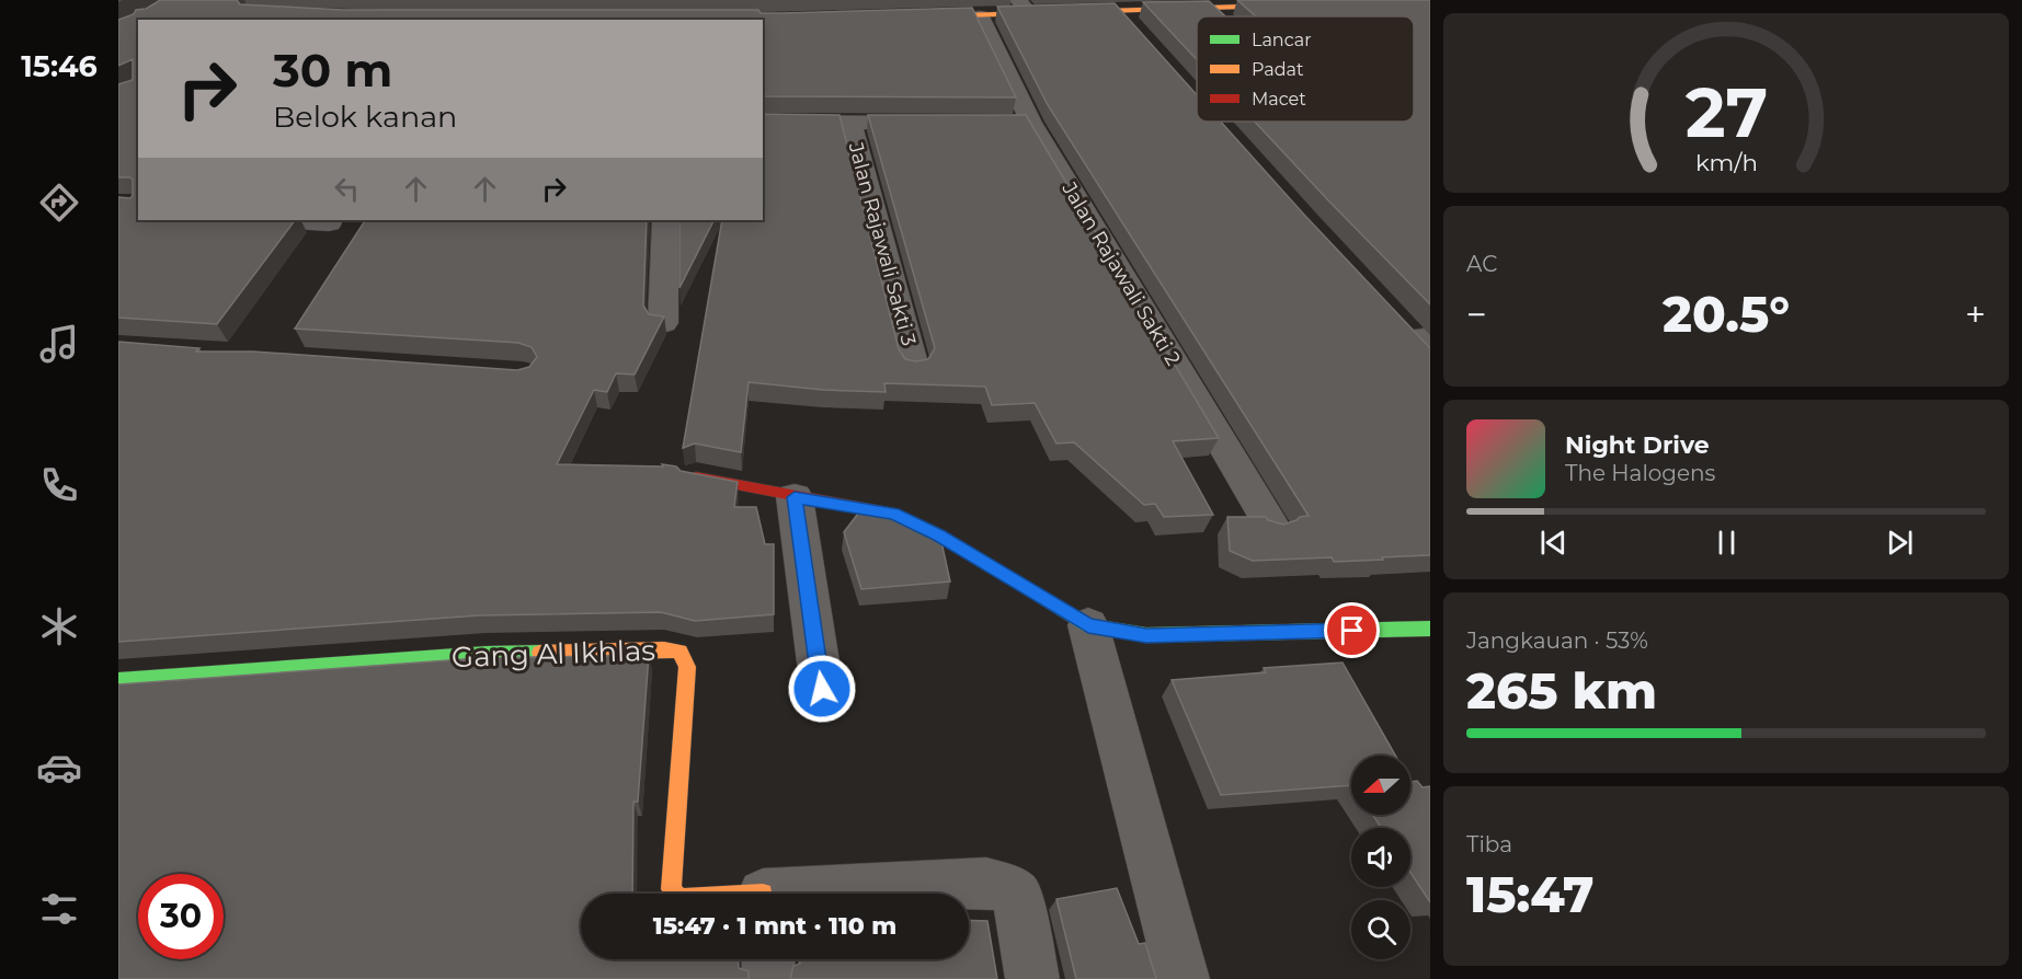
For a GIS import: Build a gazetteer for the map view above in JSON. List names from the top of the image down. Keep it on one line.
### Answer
{"streets":{"street":["Jalan Rajawali Sakti 3","Jalan Rajawali Sakti 2","Gang Al Ikhlas"]},"legend":["Lancar","Padat","Macet"],"north":"left","page":{"tabs":"15:46","turn":["30 m","Belok kanan"],"tile":["AC",["Jangkauan · 53%","265 km"],["Tiba","15:47"]],"heat":["−","20.5°","+"],"song":["Night Drive","The Halogens"],"limit":"30","trip":"15:47 · 1 mnt · 110 m","gauge":["27","km/h"]}}
